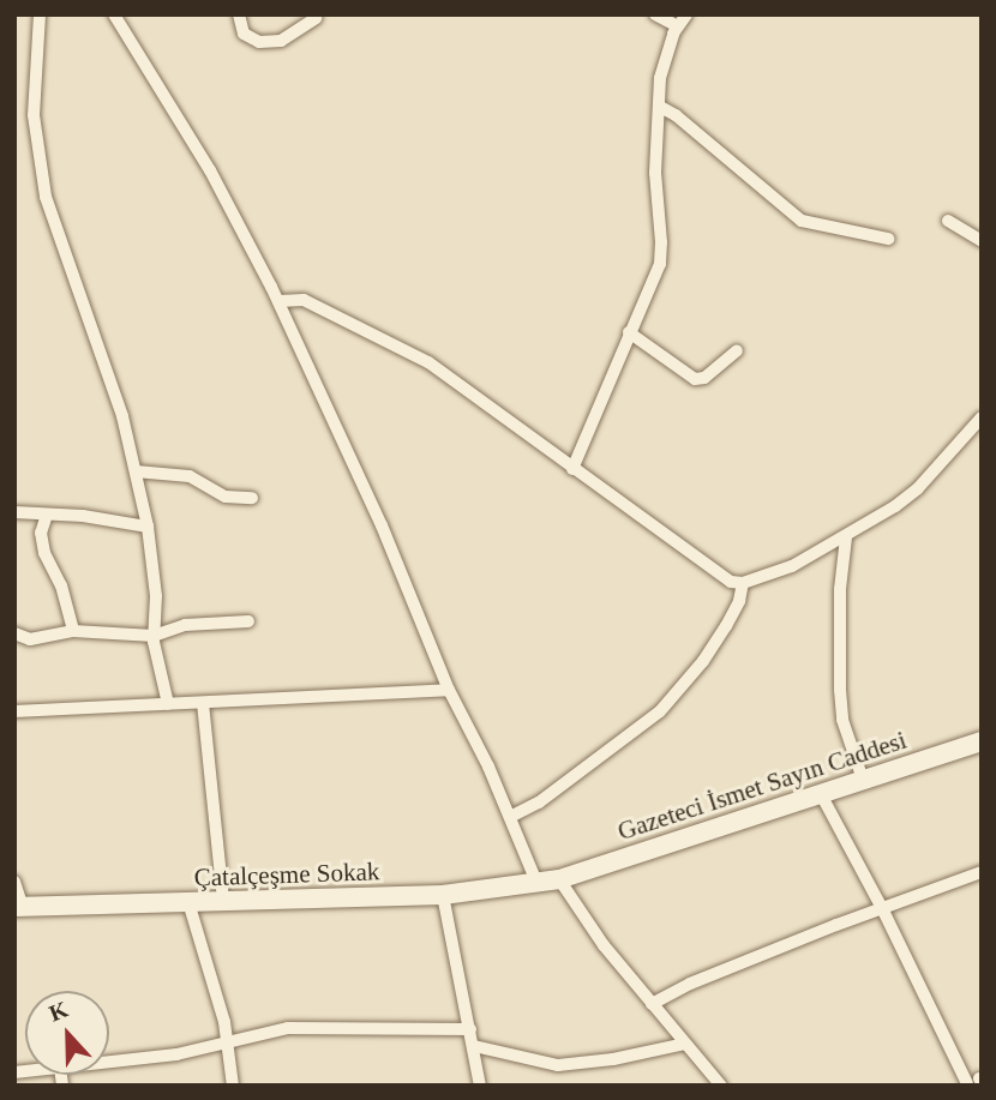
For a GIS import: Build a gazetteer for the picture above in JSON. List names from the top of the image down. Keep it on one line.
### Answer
{"streets":{"street":["Gazeteci İsmet Sayın Caddesi","Çatalçeşme Sokak"]},"crossings":[["Gazeteci İsmet Sayın Caddesi","Çatalçeşme Sokak"]],"north":"top"}
